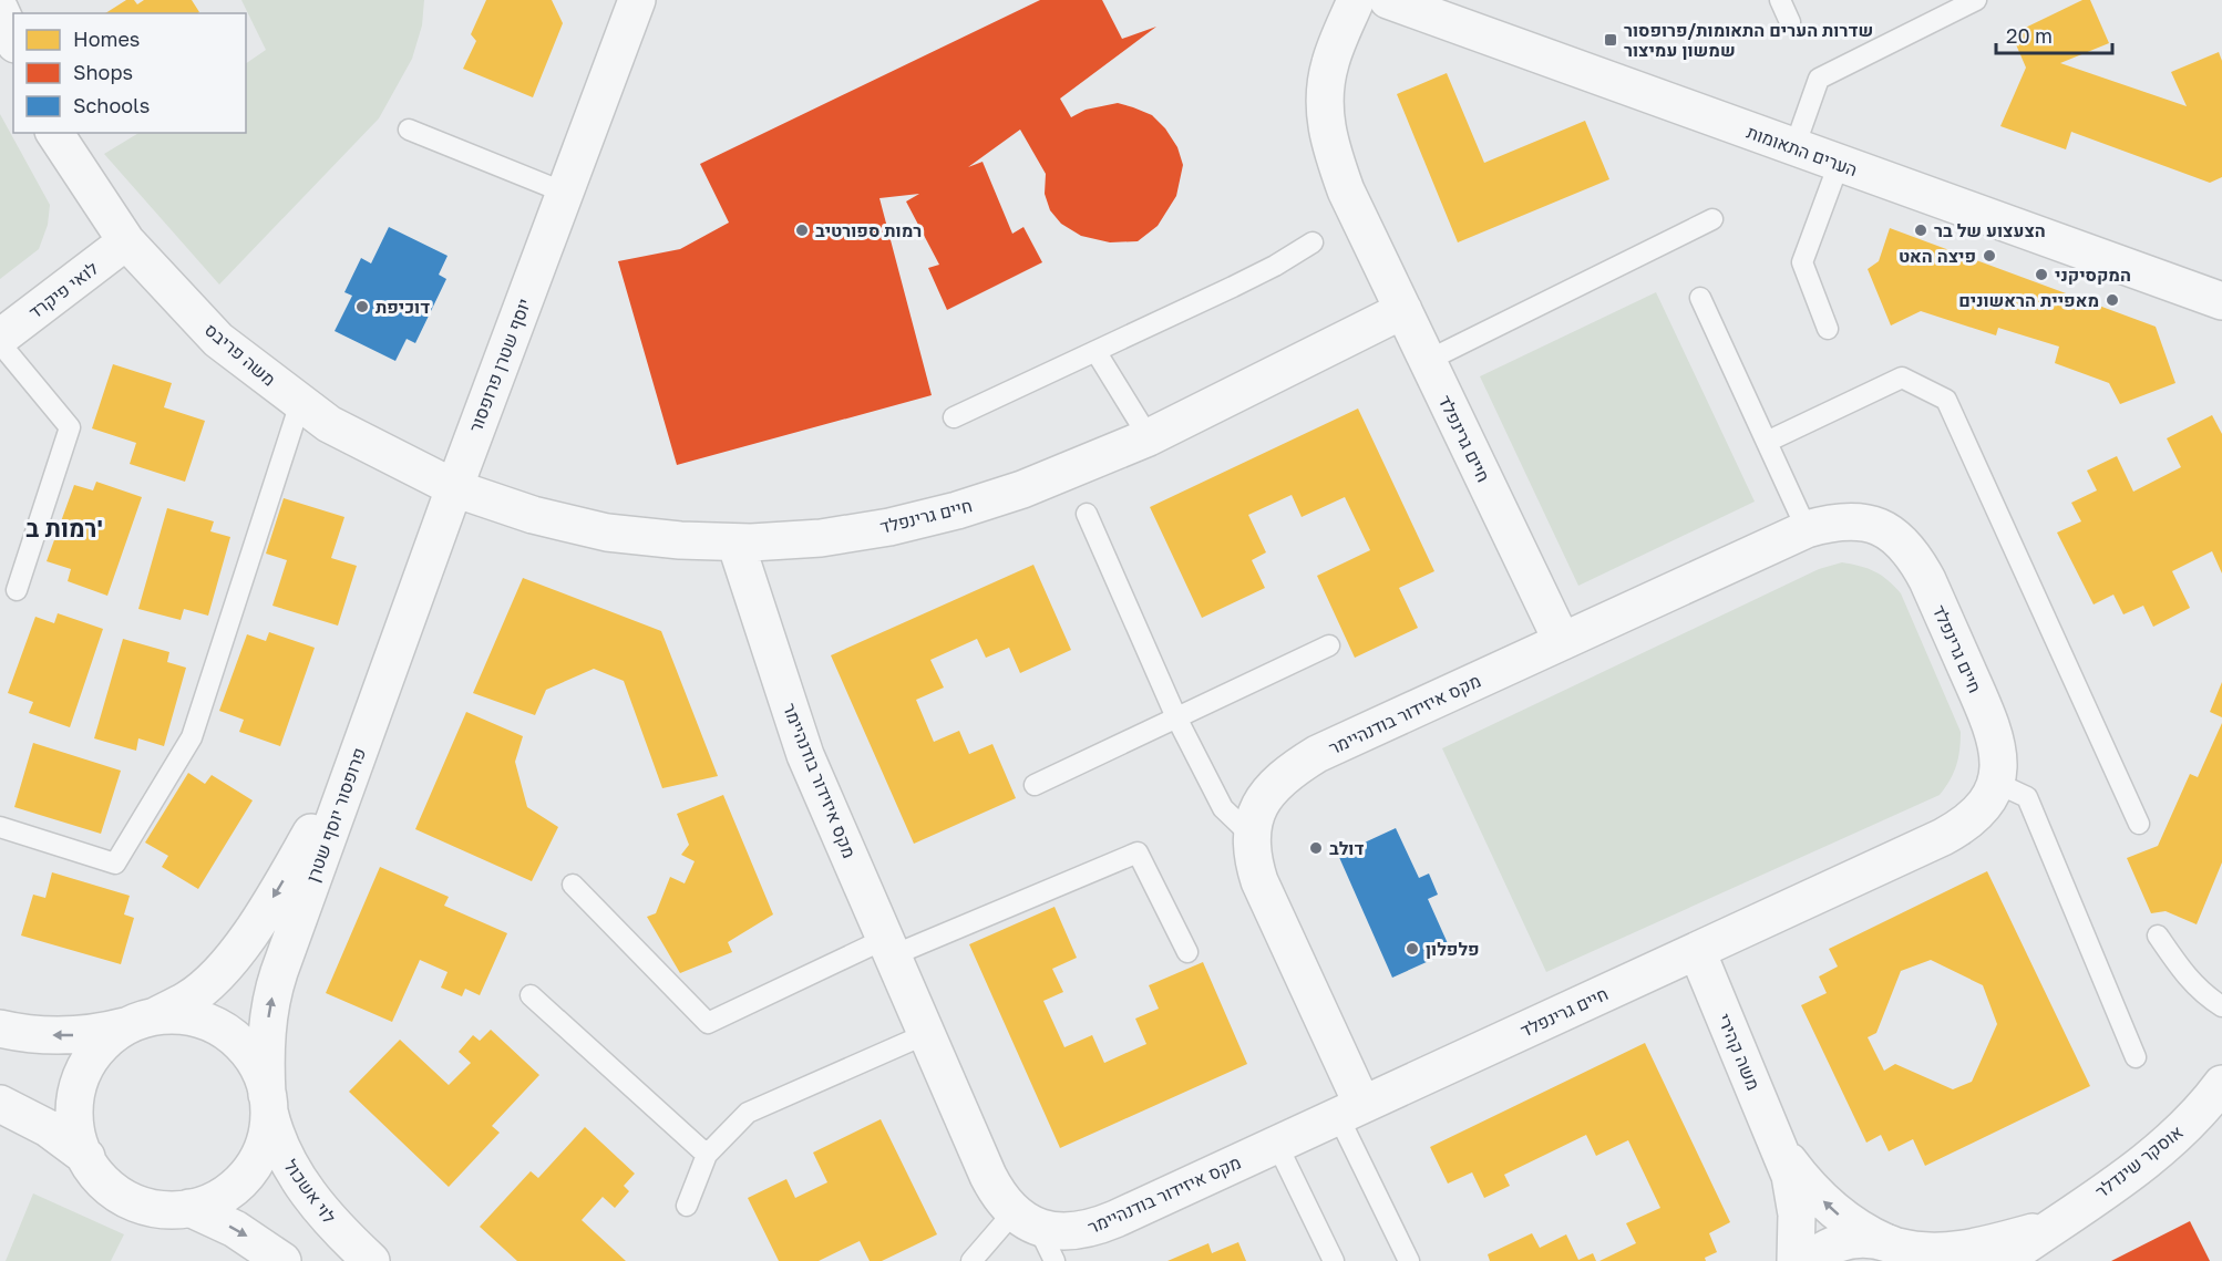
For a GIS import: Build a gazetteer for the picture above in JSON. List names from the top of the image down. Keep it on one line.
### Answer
{"streets":{"street":["הערים התאומות","לואי פיקרד","משה פריבס","יוסף שטרן פרופסור","חיים גרינפלד","מקס איזידור בודנהיימר","פרופסור יוסף שטרן","משה קהירי","אוסקר שינדלר","לוי אשכול"]},"crossings":[["לואי פיקרד","משה פריבס"],["משה פריבס","יוסף שטרן פרופסור"],["משה פריבס","חיים גרינפלד"],["יוסף שטרן פרופסור","חיים גרינפלד"],["יוסף שטרן פרופסור","פרופסור יוסף שטרן"],["חיים גרינפלד","מקס איזידור בודנהיימר"],["חיים גרינפלד","משה קהירי"],["פרופסור יוסף שטרן","לוי אשכול"],["משה קהירי","אוסקר שינדלר"]],"districts":["רמות ב'"],"places":{"transit":["שדרות הערים התאומות/פרופסור שמשון עמיצור"],"other":["רמות ספורטיב","הצעצוע של בר","פיצה האט","המקסיקני","מאפיית הראשונים","דוכיפת","דולב","פלפלון"]},"legend":["Homes","Shops","Schools"],"scale_bar":"20 m"}
